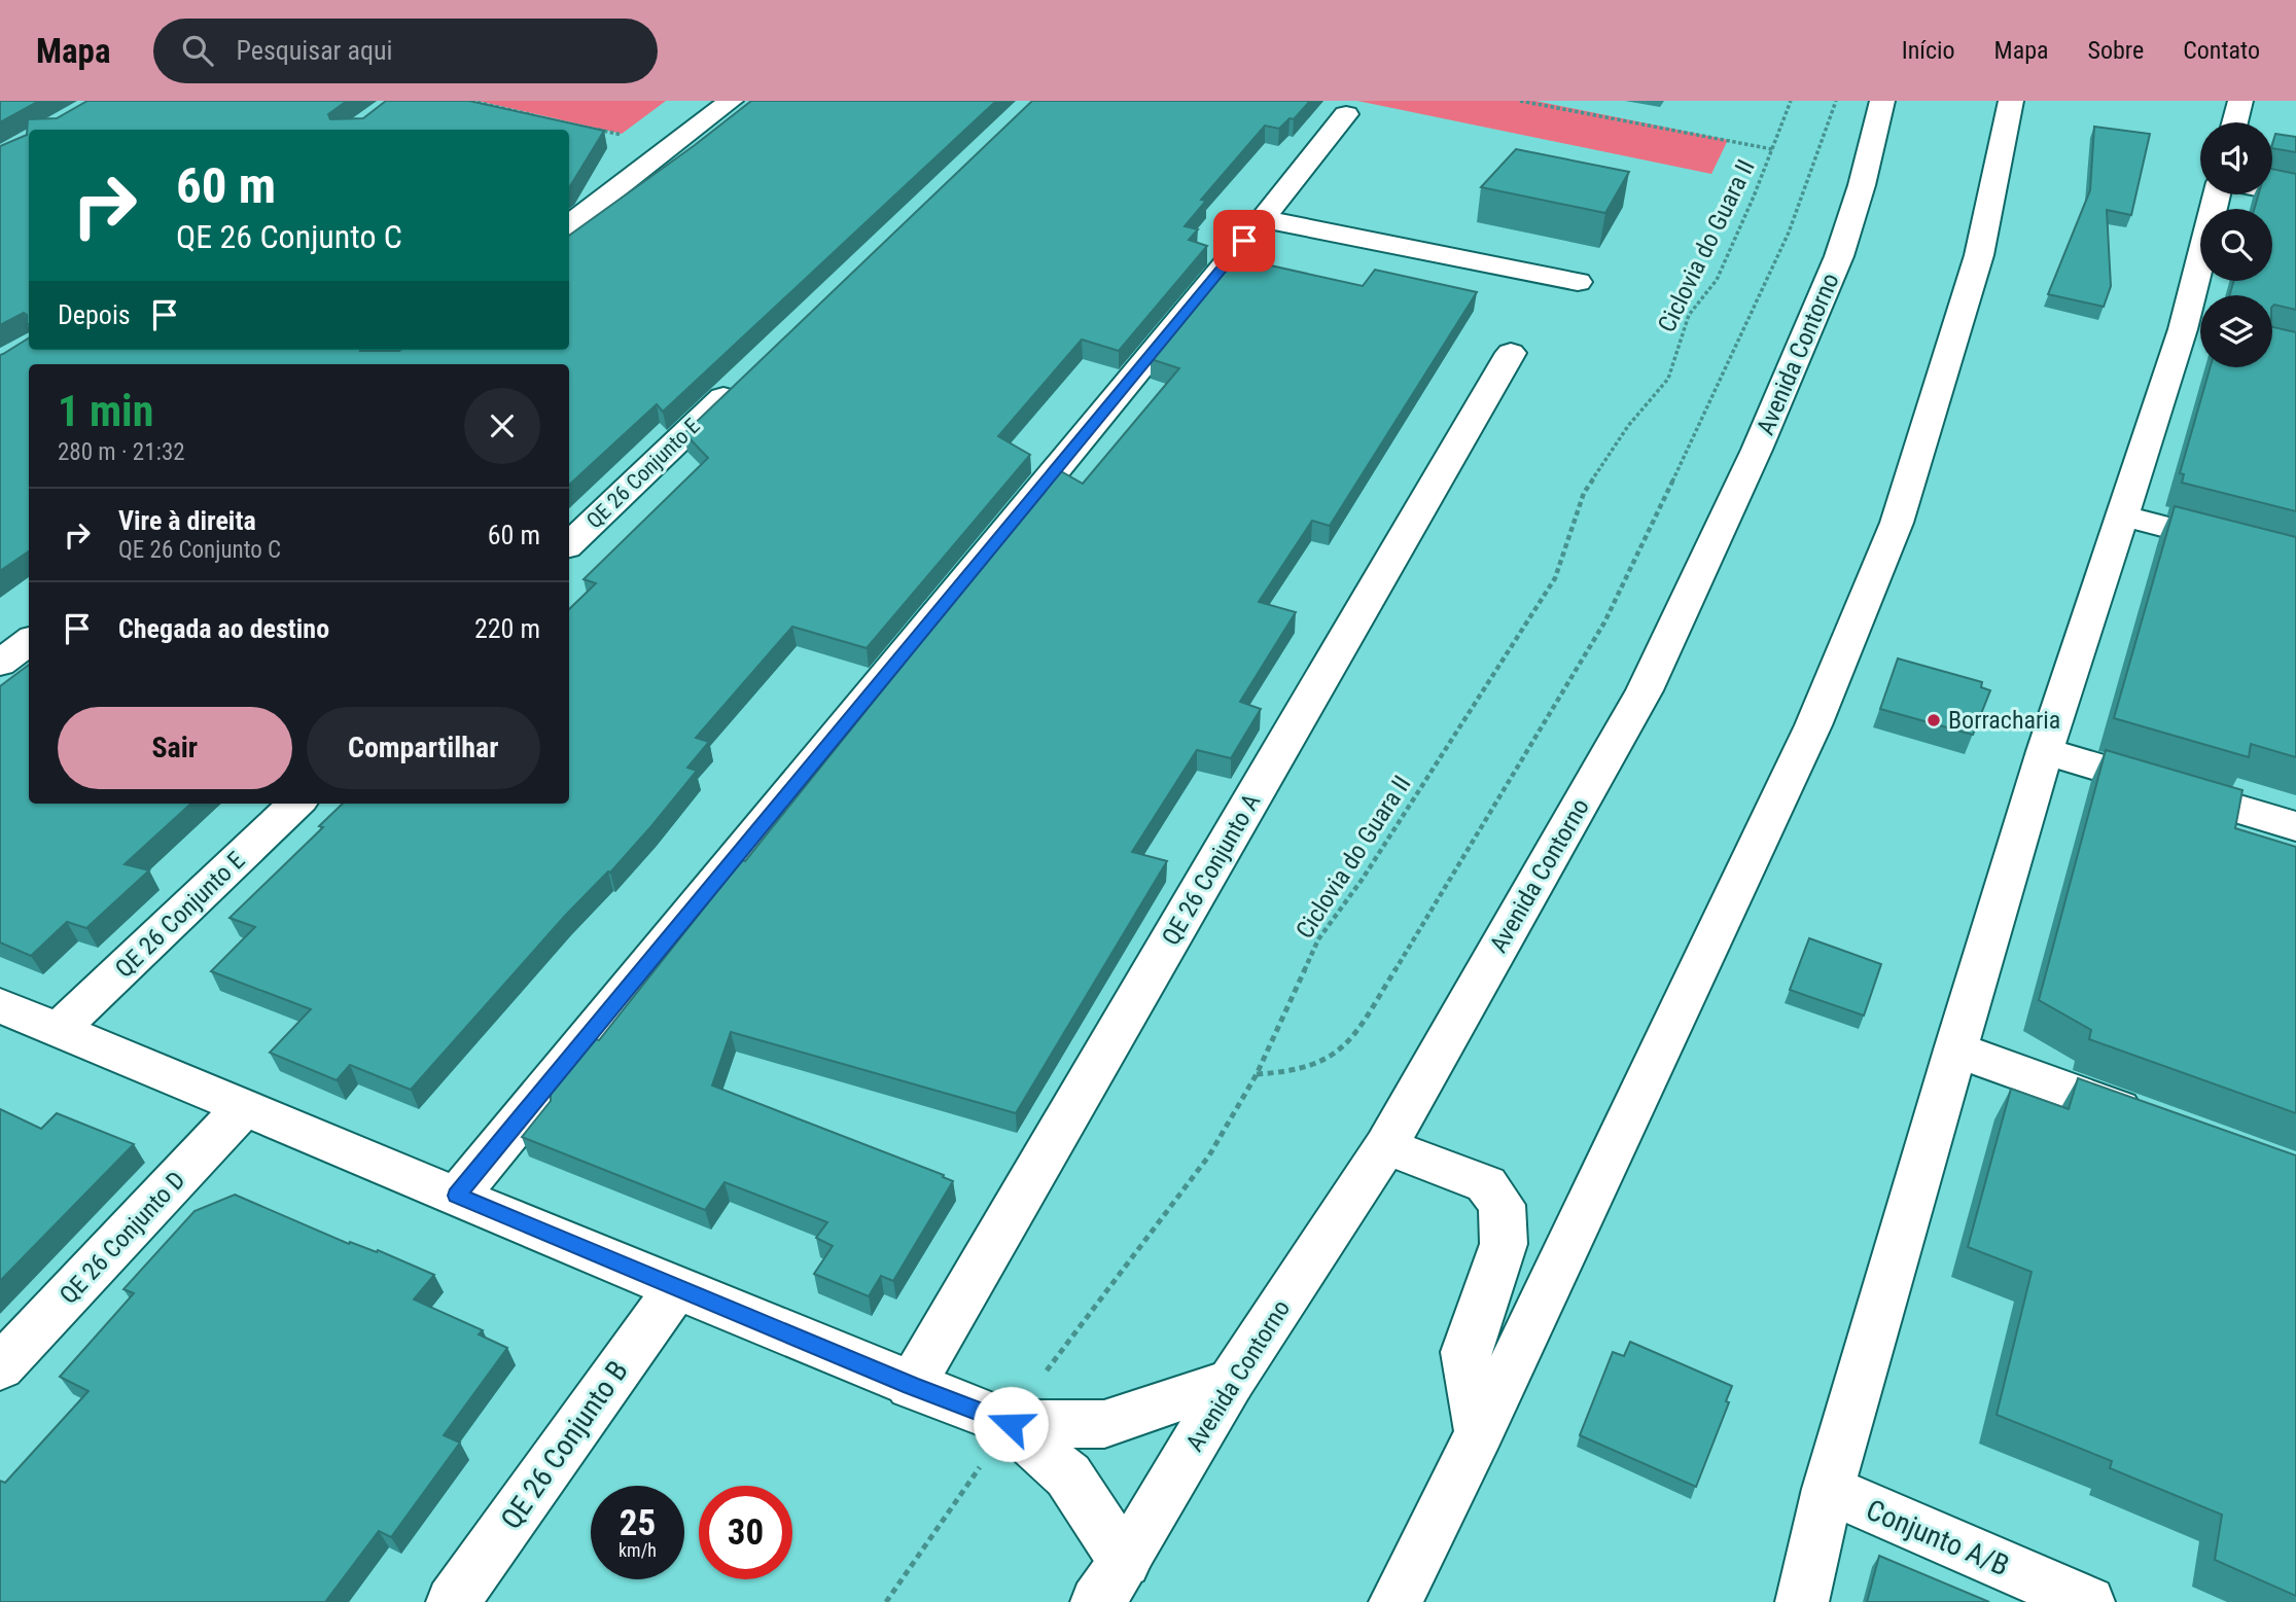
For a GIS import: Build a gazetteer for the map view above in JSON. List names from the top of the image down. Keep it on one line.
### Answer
{"streets":{"street":["Avenida Contorno","QE 26 Conjunto E","QE 26 Conjunto A","QE 26 Conjunto D","QE 26 Conjunto B","Conjunto A/B"],"path":["Ciclovia do Guara II"]},"places":["Borracharia"],"page":{"header":"Mapa","search":"Pesquisar aqui","nav":["Início","Mapa","Sobre","Contato"],"turn":["60 m","QE 26 Conjunto C"],"then":"Depois","heading":["1 min","280 m · 21:32"],"list":[{"name":"Vire à direita","note":"QE 26 Conjunto C","value":"60 m"},{"name":"Chegada ao destino","value":"220 m"}],"buttons":["Sair","Compartilhar"],"speed":"25 km/h","limit":"30"}}
